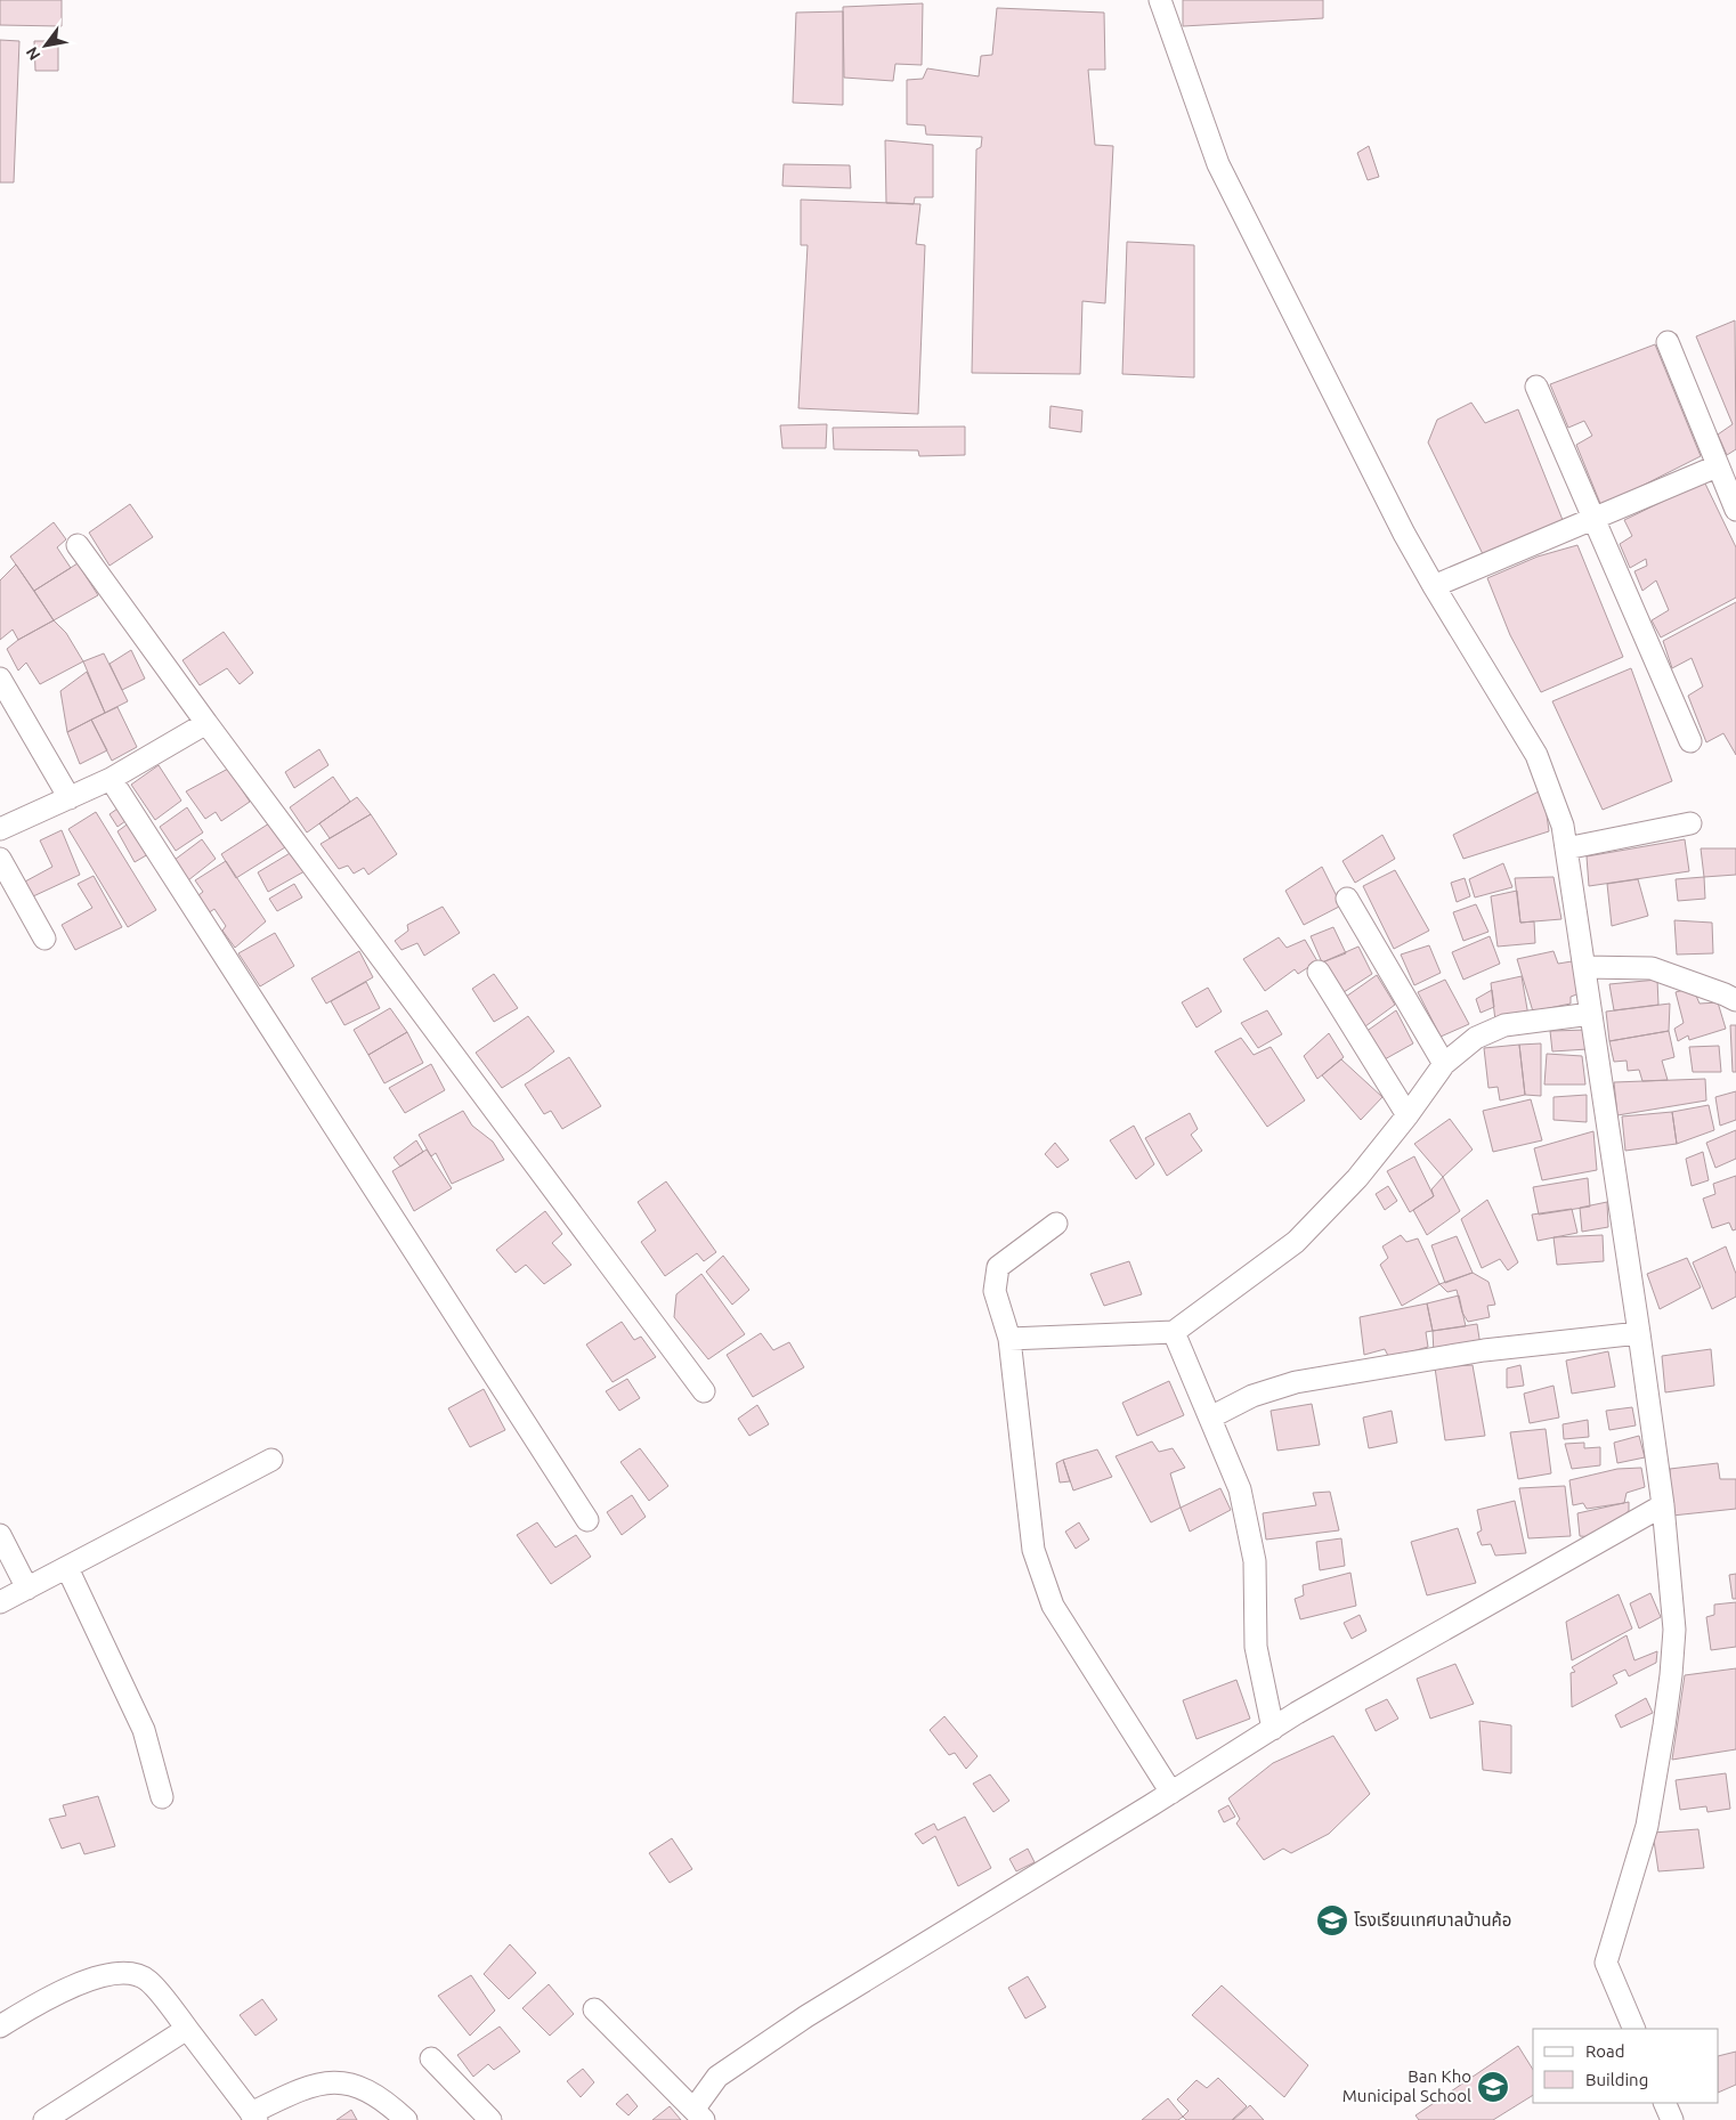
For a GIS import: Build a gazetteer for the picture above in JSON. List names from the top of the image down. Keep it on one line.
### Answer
{"places":{"school or university":["โรงเรียนเทศบาลบ้านค้อ","Ban Kho Municipal School"]},"legend":["Road","Building"],"north":"bottom left"}
